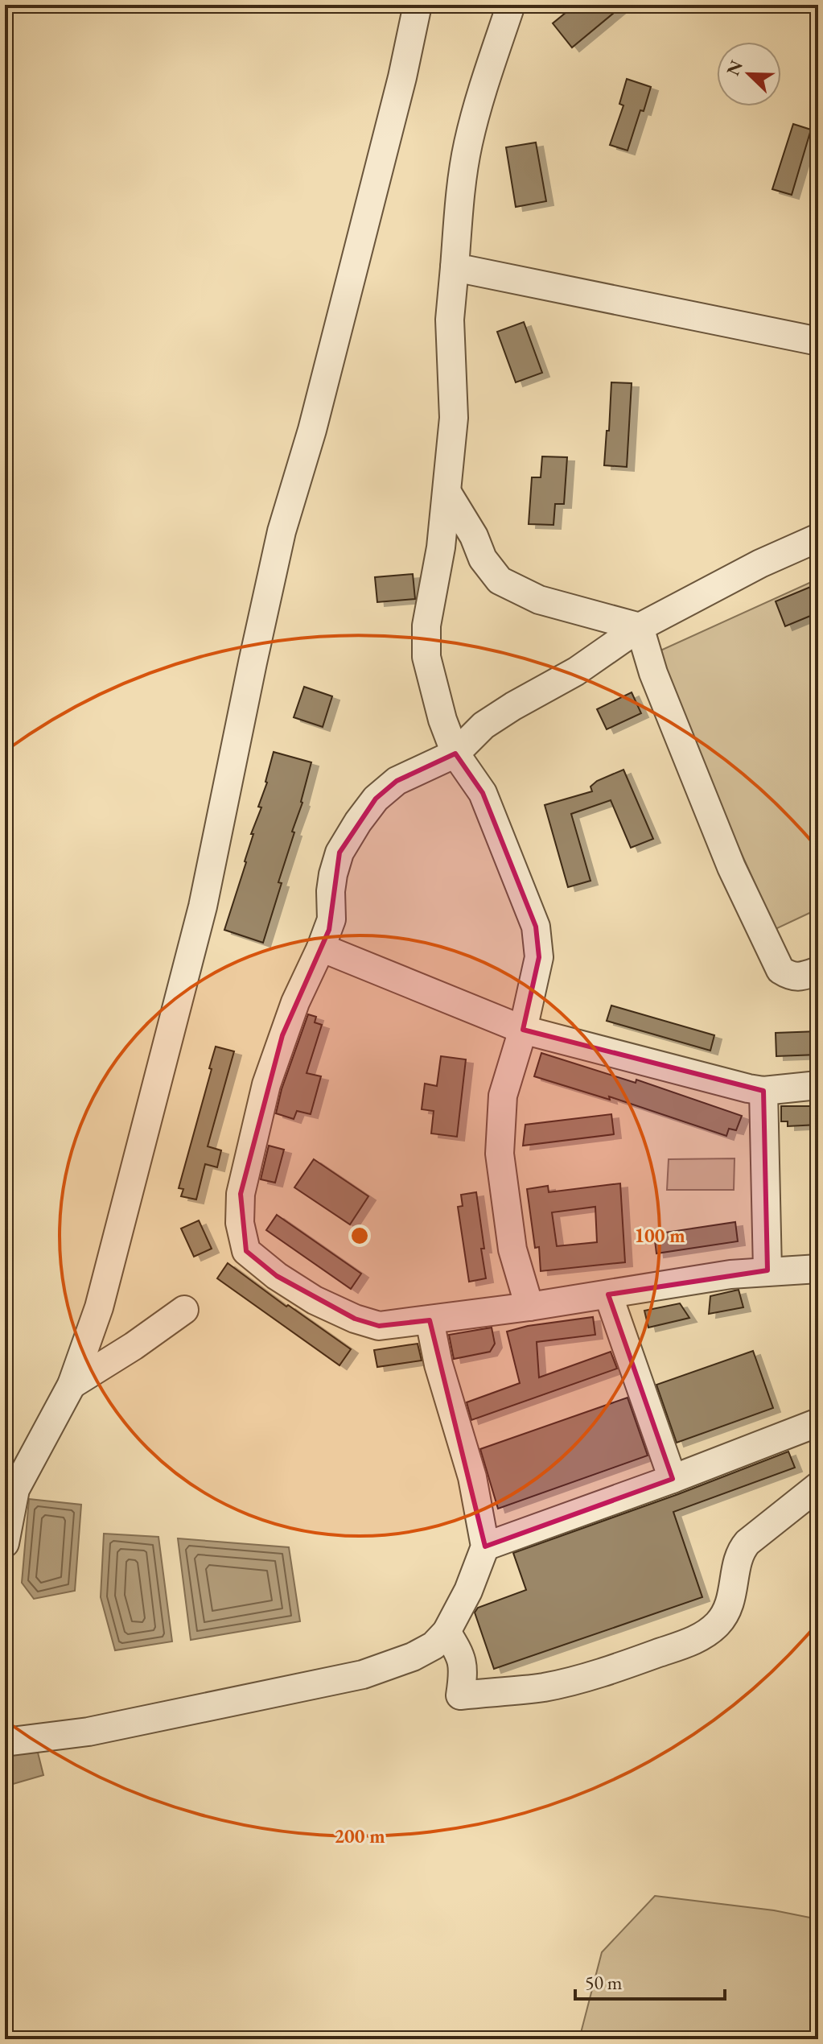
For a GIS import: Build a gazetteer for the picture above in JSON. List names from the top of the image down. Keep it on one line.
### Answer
{"scale_bar":"50 m","north":"top left","rings":["100 m","200 m"]}
